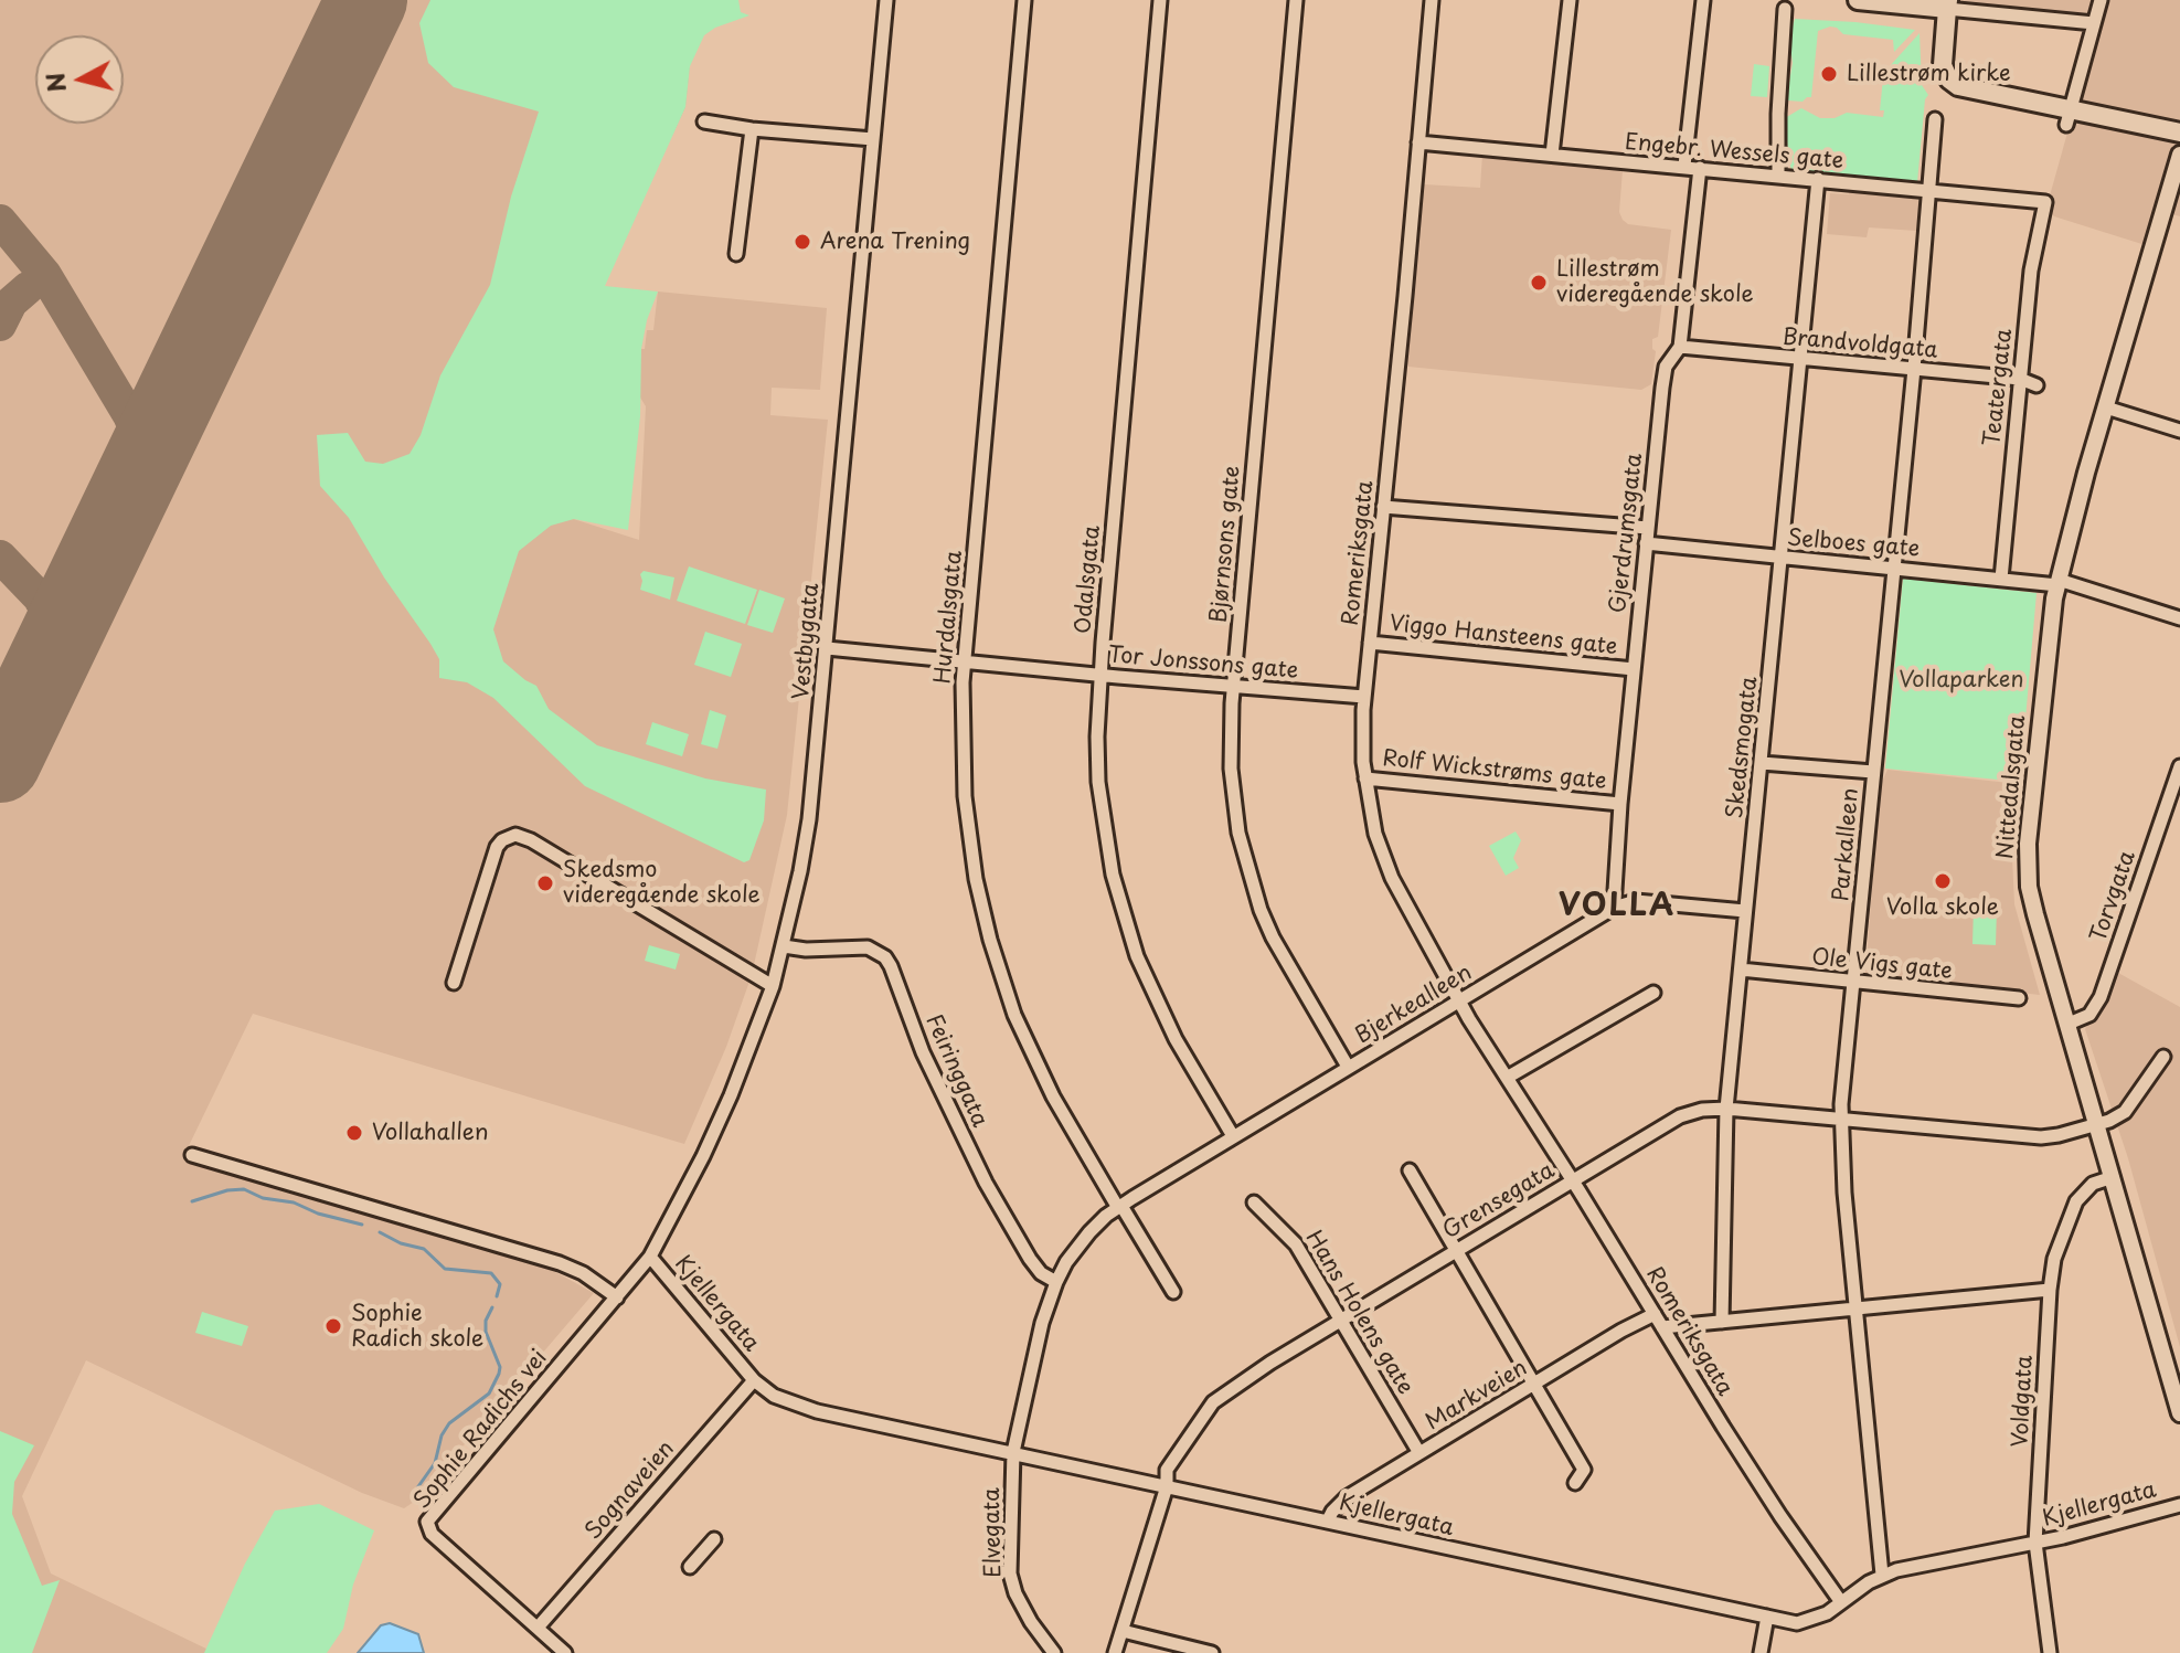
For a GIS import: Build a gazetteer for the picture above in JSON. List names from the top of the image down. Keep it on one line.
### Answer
{"streets":{"street":["Engebr. Wessels gate","Brandvoldgata","Teatergata","Gjerdrumsgata","Bjørnsons gate","Selboes gate","Romeriksgata","Odalsgata","Hurdalsgata","Viggo Hansteens gate","Vestbygata","Tor Jonssons gate","Skedsmogata","Rolf Wickstrøms gate","Nittedalsgata","Parkalleen","Torvgata","Ole Vigs gate","Bjerkealleen","Feiringgata","Grensegata","Kjellergata","Hans Holens gate","Markveien","Voldgata","Sophie Radichs vei","Sognaveien","Elvegata"]},"crossings":[["Engebr. Wessels gate","Teatergata"],["Engebr. Wessels gate","Gjerdrumsgata"],["Engebr. Wessels gate","Romeriksgata"],["Engebr. Wessels gate","Skedsmogata"],["Engebr. Wessels gate","Parkalleen"],["Brandvoldgata","Teatergata"],["Brandvoldgata","Gjerdrumsgata"],["Brandvoldgata","Skedsmogata"],["Brandvoldgata","Parkalleen"],["Teatergata","Selboes gate"],["Gjerdrumsgata","Selboes gate"],["Gjerdrumsgata","Viggo Hansteens gate"],["Gjerdrumsgata","Rolf Wickstrøms gate"],["Gjerdrumsgata","Bjerkealleen"],["Bjørnsons gate","Tor Jonssons gate"],["Bjørnsons gate","Bjerkealleen"],["Selboes gate","Skedsmogata"],["Selboes gate","Nittedalsgata"],["Selboes gate","Parkalleen"],["Romeriksgata","Viggo Hansteens gate"],["Romeriksgata","Tor Jonssons gate"],["Romeriksgata","Rolf Wickstrøms gate"],["Romeriksgata","Bjerkealleen"],["Romeriksgata","Grensegata"],["Romeriksgata","Kjellergata"],["Romeriksgata","Markveien"],["Odalsgata","Tor Jonssons gate"],["Odalsgata","Bjerkealleen"],["Hurdalsgata","Tor Jonssons gate"],["Hurdalsgata","Bjerkealleen"],["Vestbygata","Tor Jonssons gate"],["Vestbygata","Feiringgata"],["Vestbygata","Kjellergata"],["Vestbygata","Sophie Radichs vei"],["Skedsmogata","Ole Vigs gate"],["Skedsmogata","Bjerkealleen"],["Skedsmogata","Grensegata"],["Nittedalsgata","Torvgata"],["Nittedalsgata","Grensegata"],["Nittedalsgata","Voldgata"],["Parkalleen","Ole Vigs gate"],["Parkalleen","Grensegata"],["Parkalleen","Kjellergata"],["Bjerkealleen","Feiringgata"],["Bjerkealleen","Kjellergata"],["Bjerkealleen","Elvegata"],["Grensegata","Kjellergata"],["Grensegata","Hans Holens gate"],["Kjellergata","Markveien"],["Kjellergata","Voldgata"],["Kjellergata","Sophie Radichs vei"],["Kjellergata","Sognaveien"],["Kjellergata","Elvegata"],["Hans Holens gate","Markveien"],["Sophie Radichs vei","Sognaveien"]],"districts":["VOLLA"],"parks":["Vollaparken"],"places":["Lillestrøm kirke","Arena Trening","Lillestrøm videregående skole","Volla skole","Skedsmo videregående skole","Vollahallen","Sophie Radich skole"],"north":"left"}
